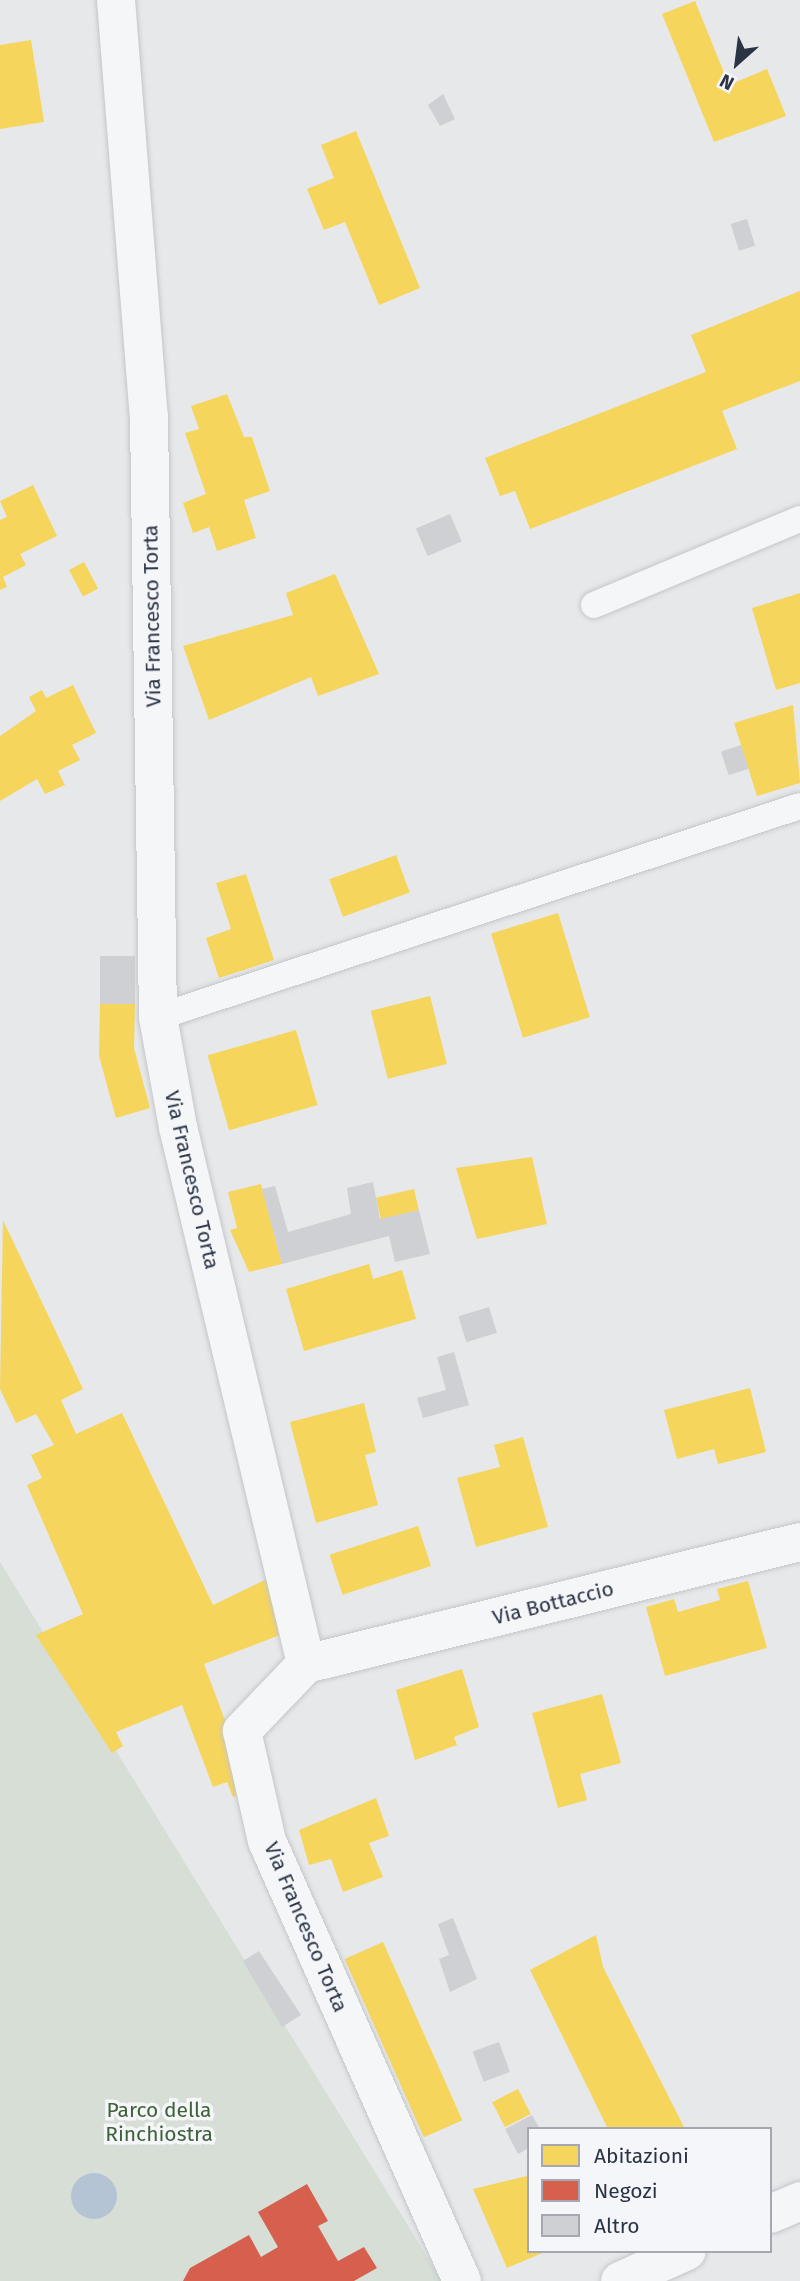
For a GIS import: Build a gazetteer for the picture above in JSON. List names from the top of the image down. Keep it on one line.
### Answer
{"streets":{"street":["Via Francesco Torta","Via Bottaccio"]},"crossings":[["Via Francesco Torta","Via Bottaccio"]],"parks":["Parco della Rinchiostra"],"legend":["Abitazioni","Negozi","Altro"],"north":"bottom left"}
